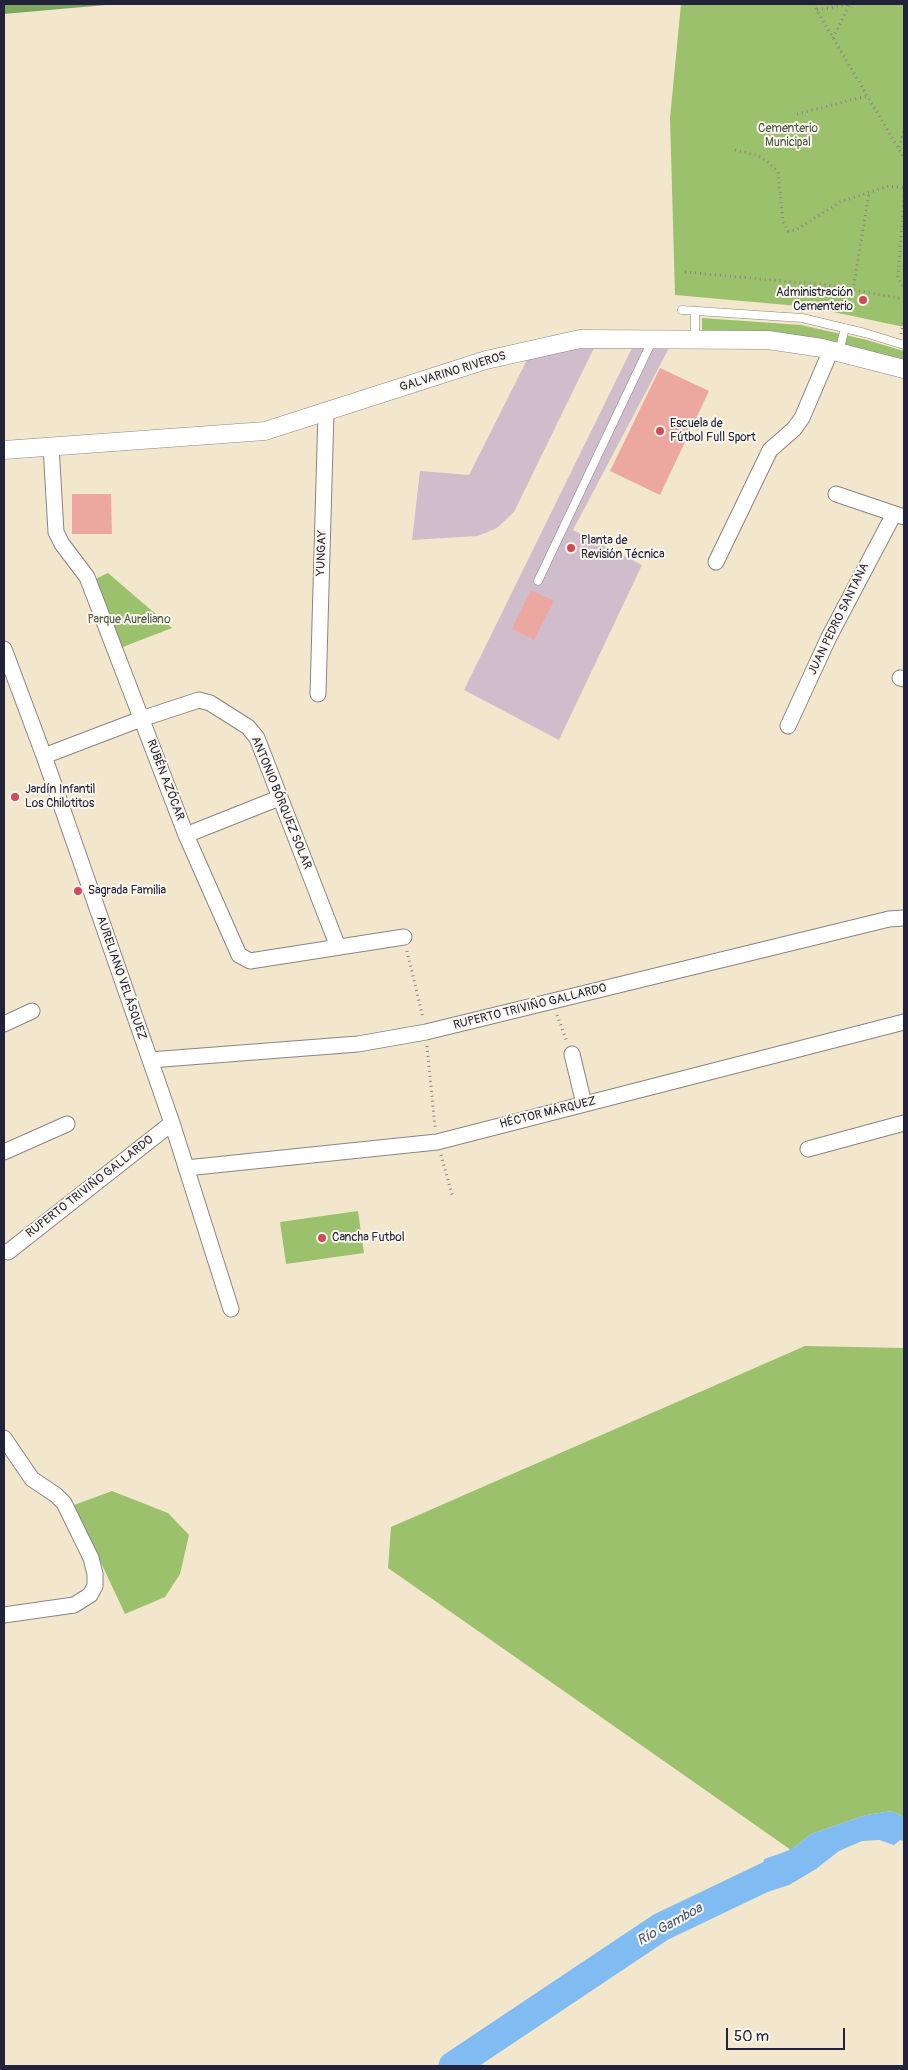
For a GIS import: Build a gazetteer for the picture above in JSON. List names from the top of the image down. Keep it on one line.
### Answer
{"streets":{"street":["GALVARINO RIVEROS","YUNGAY","JUAN PEDRO SANTANA","RUBÉN AZÓCAR","ANTONIO BÓRQUEZ SOLAR","AURELIANO VELÁSQUEZ","RUPERTO TRIVIÑO GALLARDO","HÉCTOR MÁRQUEZ"]},"crossings":[["GALVARINO RIVEROS","YUNGAY"],["GALVARINO RIVEROS","RUBÉN AZÓCAR"],["RUBÉN AZÓCAR","ANTONIO BÓRQUEZ SOLAR"],["ANTONIO BÓRQUEZ SOLAR","AURELIANO VELÁSQUEZ"],["AURELIANO VELÁSQUEZ","RUPERTO TRIVIÑO GALLARDO"],["AURELIANO VELÁSQUEZ","HÉCTOR MÁRQUEZ"]],"water":["Río Gamboa"],"parks":["Cementerio Municipal","Parque Aureliano"],"places":["Administración Cementerio","Escuela de Fútbol Full Sport","Planta de Revisión Técnica","Jardín Infantil Los Chilotitos","Sagrada Familia","Cancha Futbol"],"scale_bar":"50 m"}
